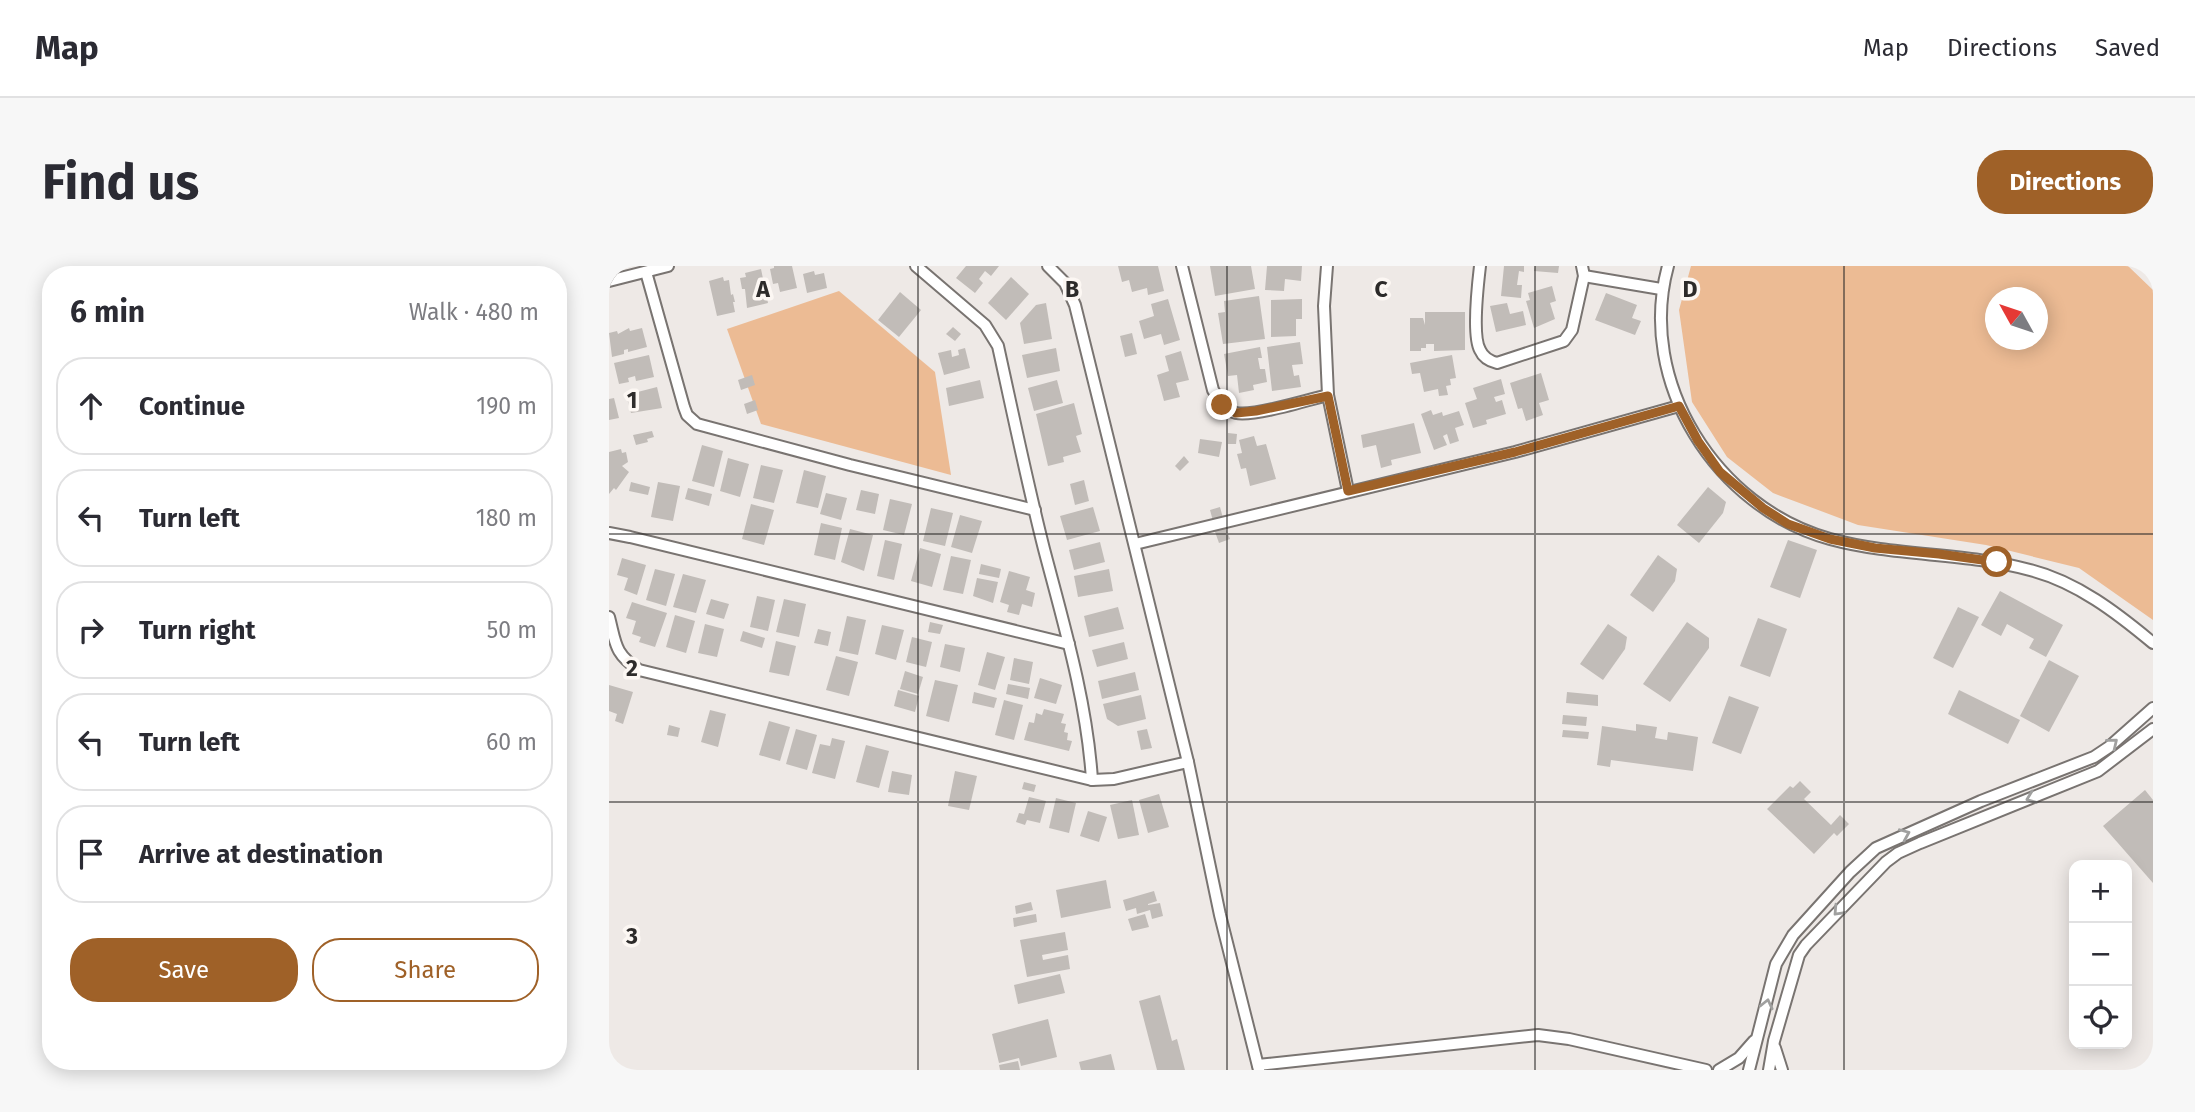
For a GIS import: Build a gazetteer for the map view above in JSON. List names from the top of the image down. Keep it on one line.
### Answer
{"north":"top left","page":{"header":"Map","nav":["Map","Directions","Saved"],"buttons":["Directions",["Save","Share"]],"title":"Find us","heading":["6 min","Walk · 480 m"],"list":[["Continue","190 m"],["Turn left","180 m"],["Turn right","50 m"],["Turn left","60 m"],"Arrive at destination"],"map_buttons":["+","−"]},"grid":{"columns":["A","B","C","D"],"rows":["1","2","3"]}}
